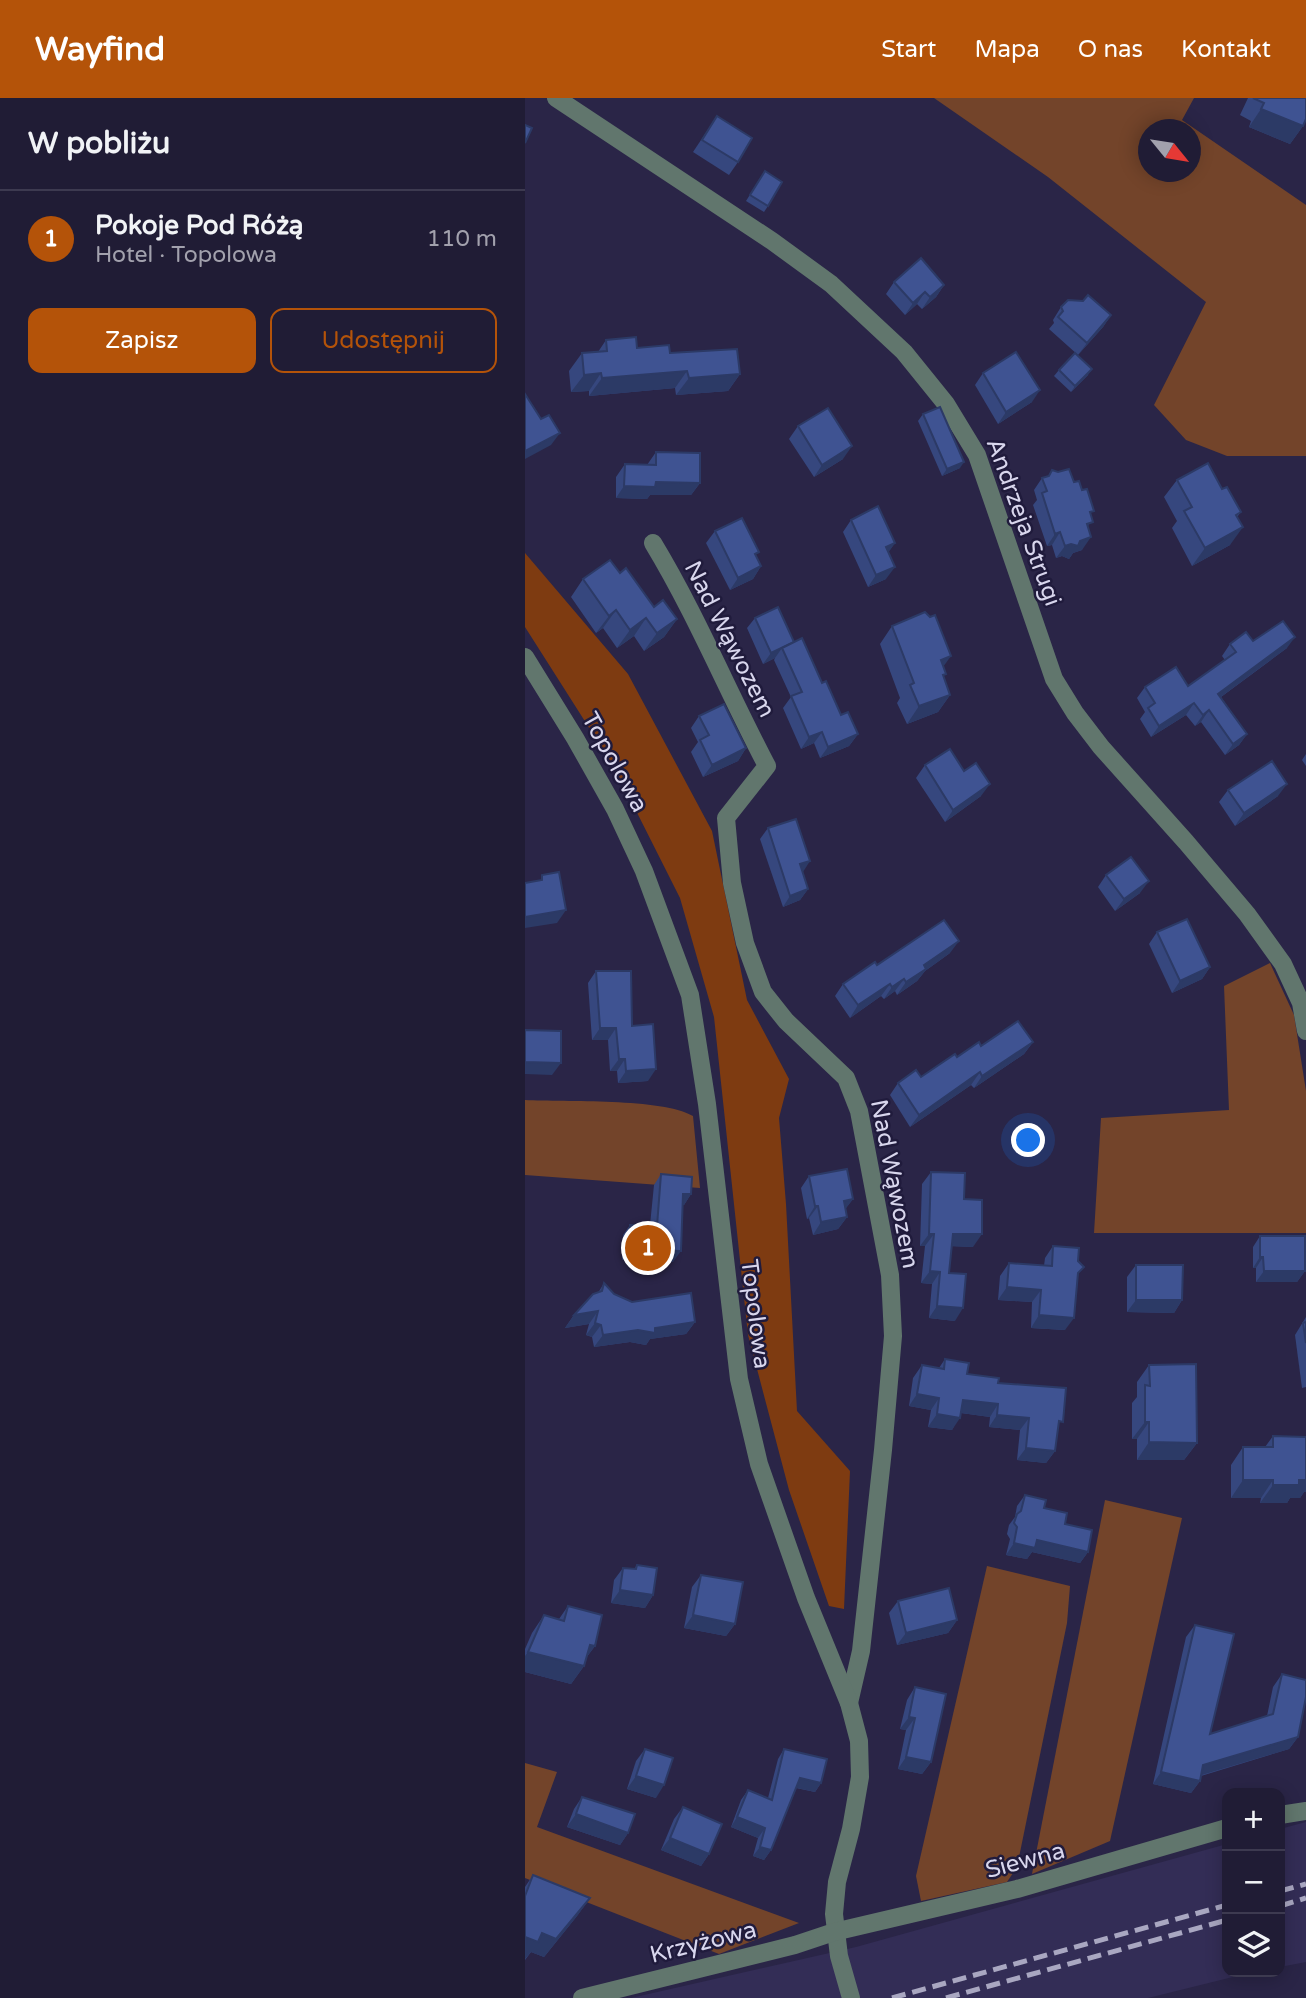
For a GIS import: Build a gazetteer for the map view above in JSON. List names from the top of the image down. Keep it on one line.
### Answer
{"streets":{"street":["Andrzeja Strugi","Nad Wąwozem","Topolowa","Siewna","Krzyżowa"]},"crossings":[["Nad Wąwozem","Topolowa"],["Topolowa","Siewna"],["Topolowa","Krzyżowa"],["Siewna","Krzyżowa"]],"north":"bottom right","page":{"header":"Wayfind","nav":["Start","Mapa","O nas","Kontakt"],"heading":"W pobliżu","list":[{"mark":"1","name":"Pokoje Pod Różą","note":"Hotel · Topolowa","value":"110 m"}],"buttons":["Zapisz","Udostępnij"],"pins":"1","map_buttons":["+","−"]}}
